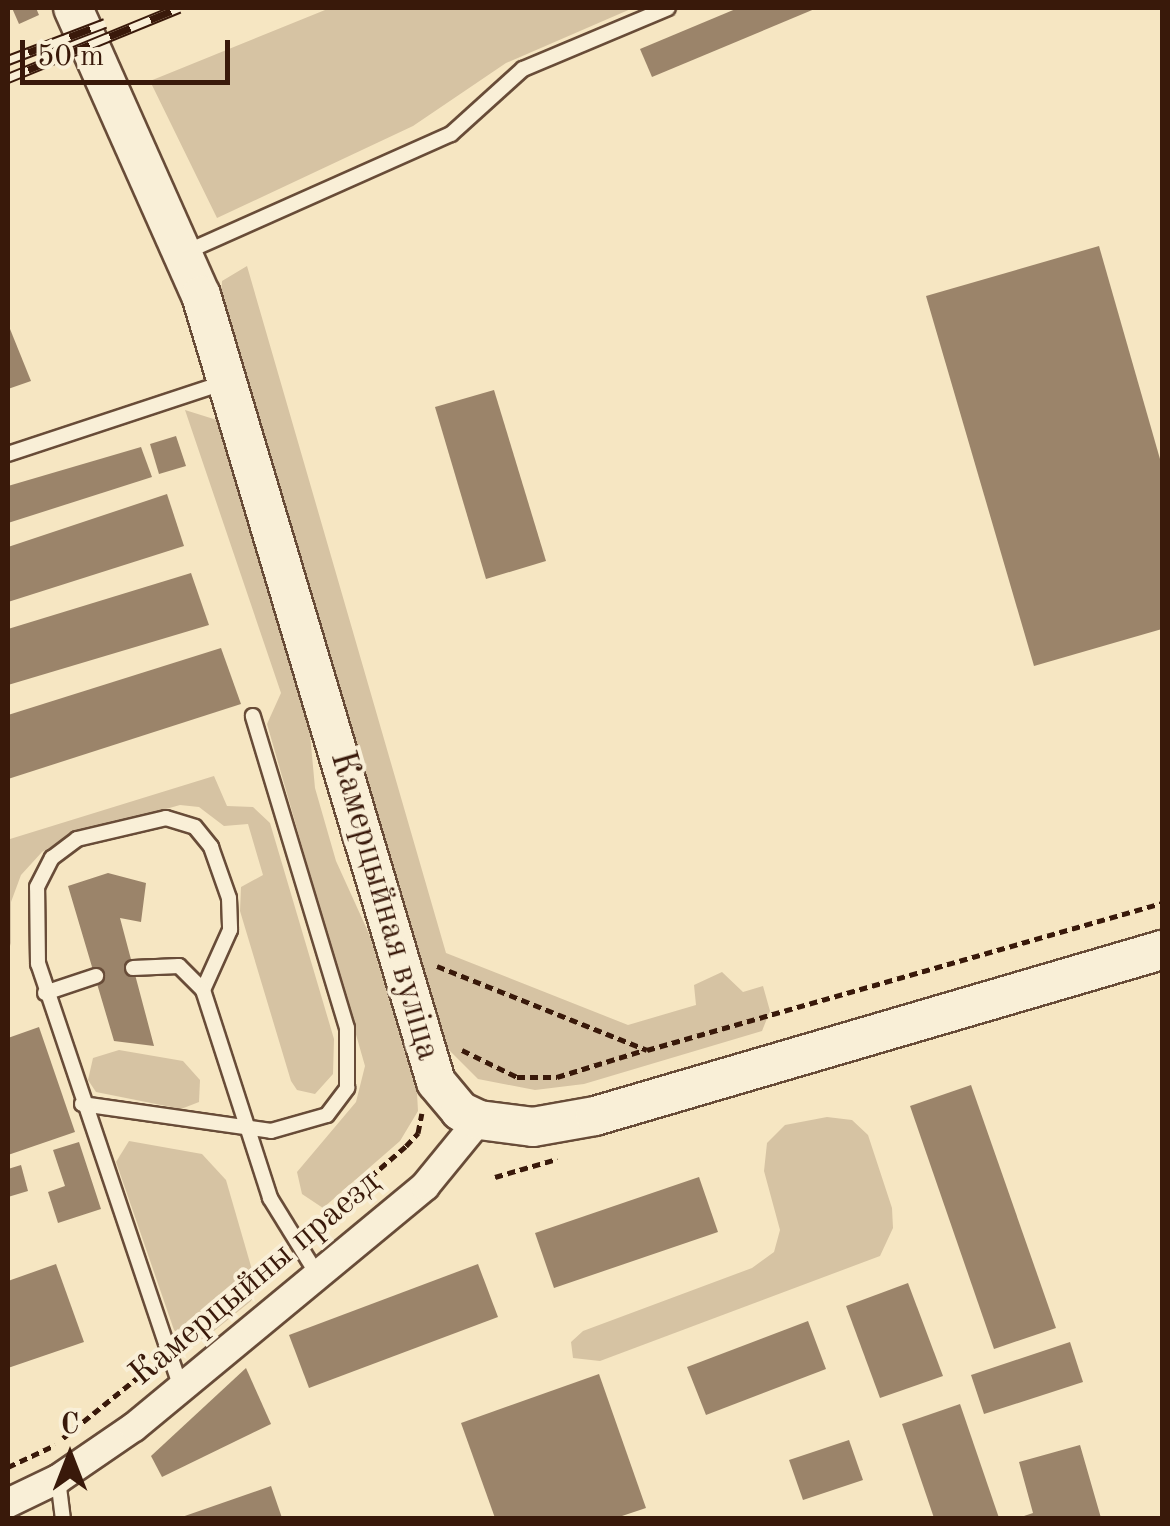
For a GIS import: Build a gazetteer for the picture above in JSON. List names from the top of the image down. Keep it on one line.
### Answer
{"streets":{"main road":["Камерцыйная вуліца"],"street":["Камерцыйны праезд"]},"crossings":[["Камерцыйная вуліца","Камерцыйны праезд"]],"scale_bar":"50 m","north":"top"}
